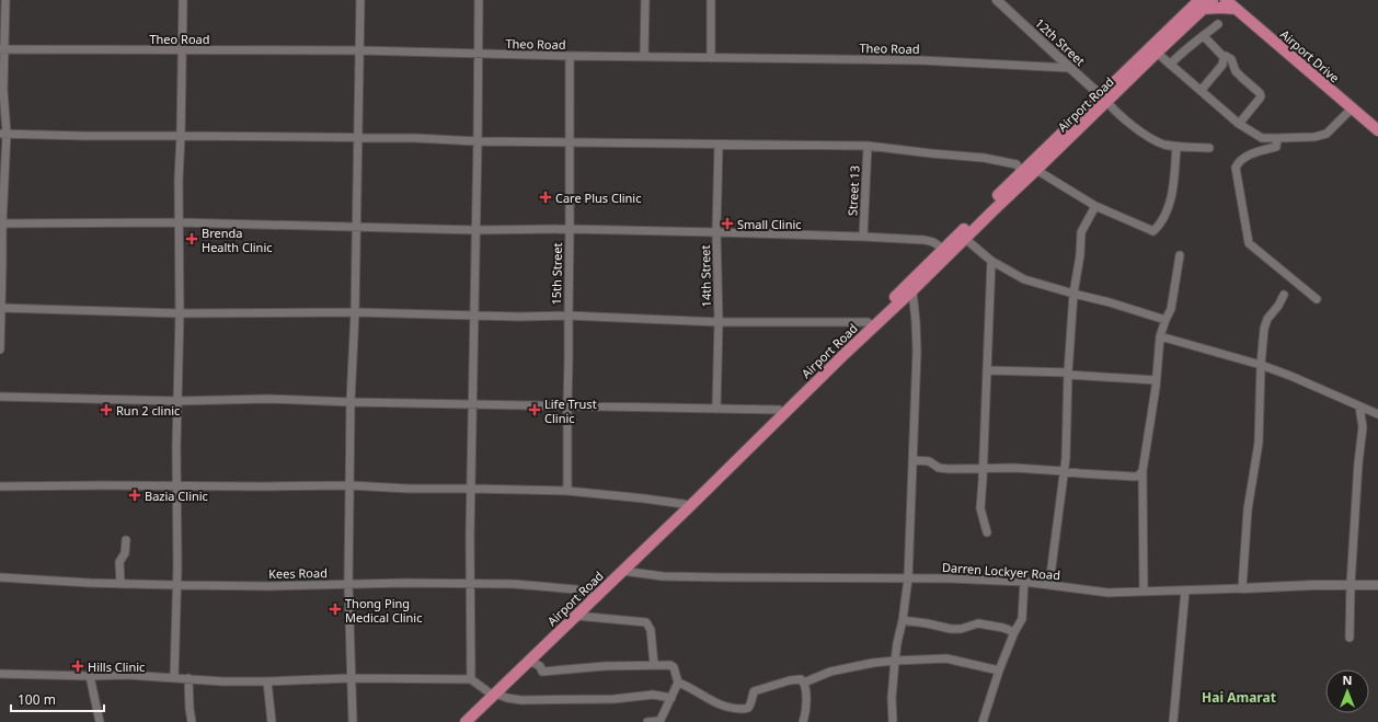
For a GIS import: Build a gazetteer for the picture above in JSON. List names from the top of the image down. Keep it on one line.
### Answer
{"streets":{"main road":["Airport Drive","Airport Road"],"street":["Theo Road","12th Street","Street 13","15th Street","14th Street","Darren Lockyer Road","Kees Road"]},"crossings":[["Theo Road","12th Street"],["Theo Road","15th Street"],["12th Street","Airport Road"],["Airport Road","Darren Lockyer Road"],["Airport Road","Kees Road"]],"districts":["Hai Amarat"],"places":{"health":["Care Plus Clinic","Small Clinic","Brenda Health Clinic","Run 2 clinic","Life Trust Clinic","Bazia Clinic","Thong Ping Medical Clinic","Hills Clinic"]},"scale_bar":"100 m","north":"top"}
